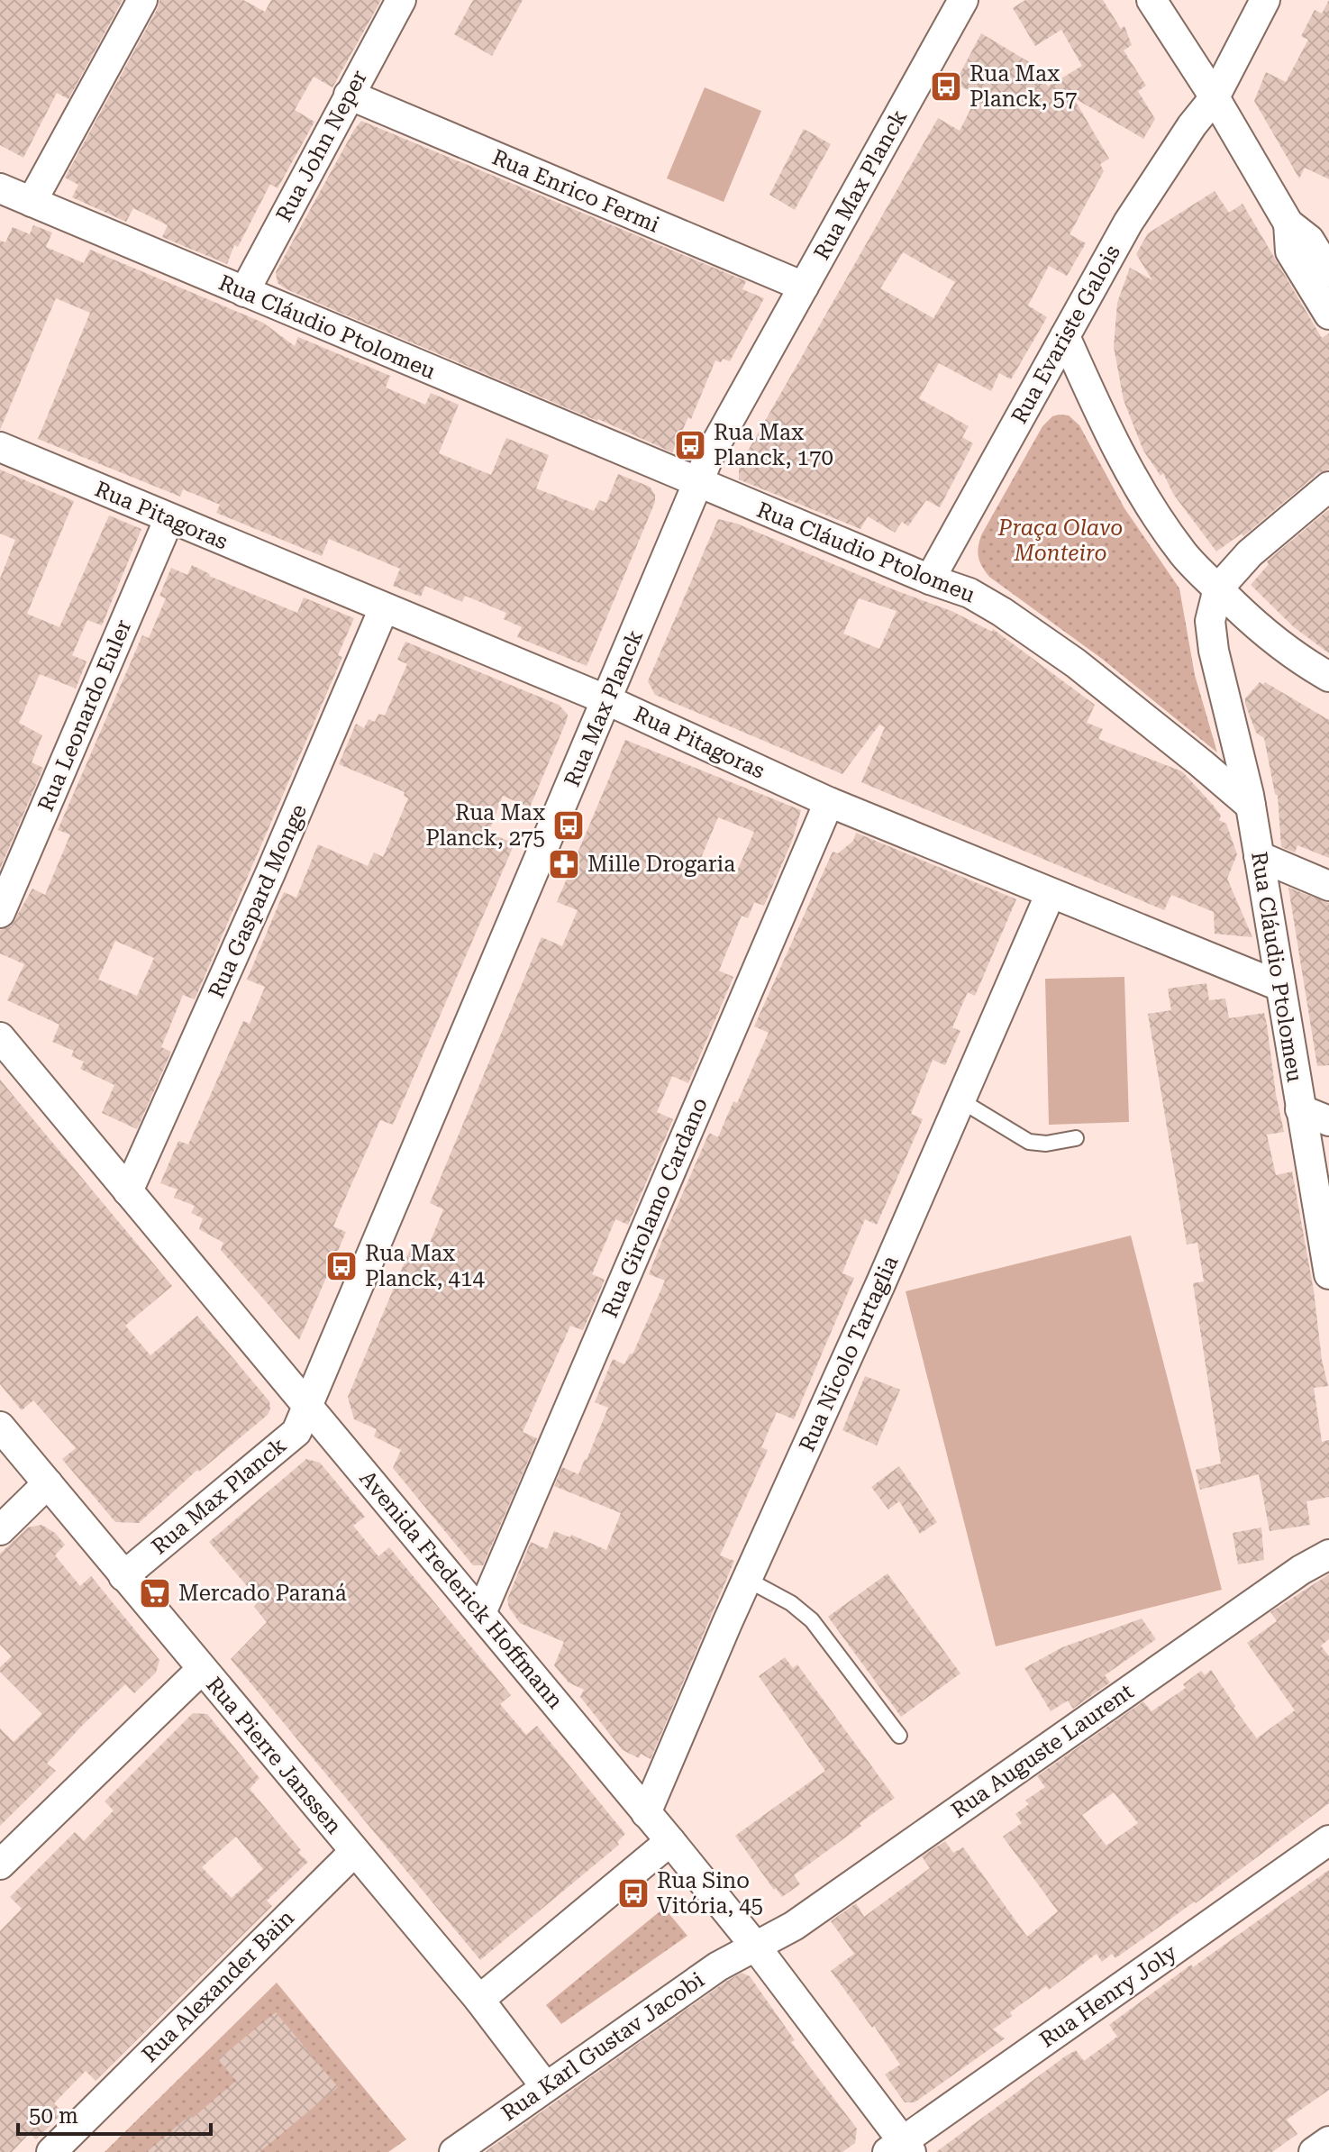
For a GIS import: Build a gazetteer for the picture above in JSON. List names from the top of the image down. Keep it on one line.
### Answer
{"streets":{"street":["Rua John Neper","Rua Max Planck","Rua Enrico Fermi","Rua Cláudio Ptolomeu","Rua Evariste Galois","Rua Pitagoras","Rua Leonardo Euler","Rua Gaspard Monge","Rua Girolamo Cardano","Rua Nicolo Tartaglia","Avenida Frederick Hoffmann","Rua Auguste Laurent","Rua Pierre Janssen","Rua Alexander Bain","Rua Henry Joly","Rua Karl Gustav Jacobi"]},"crossings":[["Rua John Neper","Rua Enrico Fermi"],["Rua John Neper","Rua Cláudio Ptolomeu"],["Rua Max Planck","Rua Enrico Fermi"],["Rua Max Planck","Rua Cláudio Ptolomeu"],["Rua Max Planck","Rua Pitagoras"],["Rua Max Planck","Avenida Frederick Hoffmann"],["Rua Max Planck","Rua Pierre Janssen"],["Rua Cláudio Ptolomeu","Rua Evariste Galois"],["Rua Cláudio Ptolomeu","Rua Pitagoras"],["Rua Pitagoras","Rua Leonardo Euler"],["Rua Pitagoras","Rua Gaspard Monge"],["Rua Pitagoras","Rua Girolamo Cardano"],["Rua Pitagoras","Rua Nicolo Tartaglia"],["Rua Gaspard Monge","Avenida Frederick Hoffmann"],["Rua Girolamo Cardano","Avenida Frederick Hoffmann"],["Rua Nicolo Tartaglia","Avenida Frederick Hoffmann"],["Avenida Frederick Hoffmann","Rua Auguste Laurent"],["Avenida Frederick Hoffmann","Rua Henry Joly"],["Avenida Frederick Hoffmann","Rua Karl Gustav Jacobi"],["Rua Auguste Laurent","Rua Karl Gustav Jacobi"],["Rua Pierre Janssen","Rua Alexander Bain"],["Rua Pierre Janssen","Rua Karl Gustav Jacobi"]],"parks":["Praça Olavo Monteiro"],"places":{"bus stop":["Rua Max Planck, 57","Rua Max Planck, 170","Rua Max Planck, 275","Rua Max Planck, 414","Rua Sino Vitória, 45"],"pharmacy":["Mille Drogaria"],"supermarket":["Mercado Paraná"]},"scale_bar":"50 m"}
